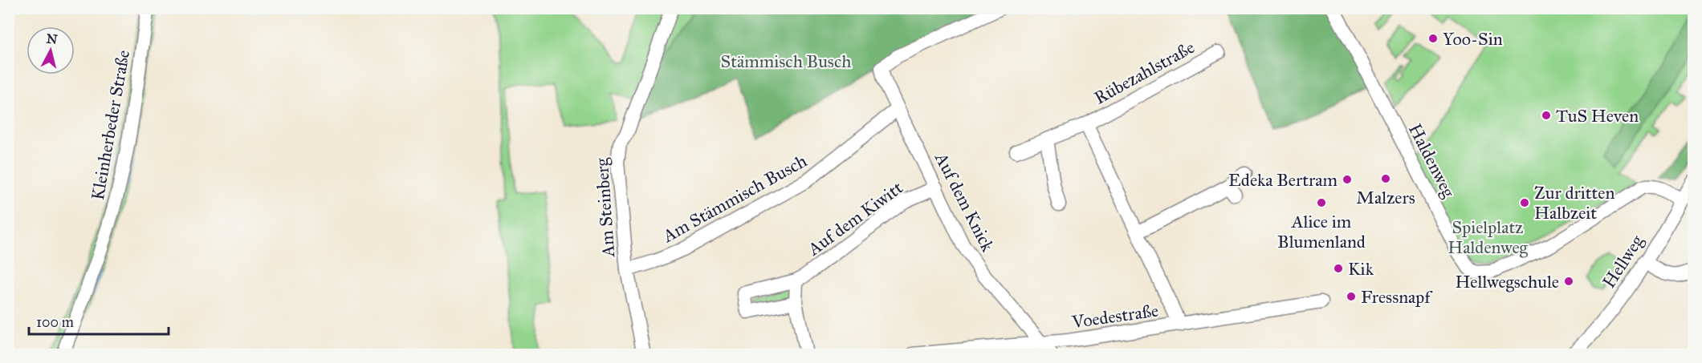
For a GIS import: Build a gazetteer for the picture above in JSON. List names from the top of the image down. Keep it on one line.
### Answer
{"streets":{"street":["Rübezahlstraße","Kleinherbeder Straße","Haldenweg","Am Stämmisch Busch","Auf dem Knick","Am Steinberg","Auf dem Kiwitt","Hellweg","Voedestraße"]},"crossings":[["Rübezahlstraße","Voedestraße"],["Haldenweg","Hellweg"],["Am Stämmisch Busch","Auf dem Knick"],["Am Stämmisch Busch","Am Steinberg"],["Auf dem Knick","Auf dem Kiwitt"],["Auf dem Knick","Voedestraße"]],"parks":["Stämmisch Busch","Spielplatz Haldenweg"],"places":["Yoo-Sin","TuS Heven","Malzers","Edeka Bertram","Alice im Blumenland","Zur dritten Halbzeit","Kik","Hellwegschule","Fressnapf"],"scale_bar":"100 m","north":"top"}
